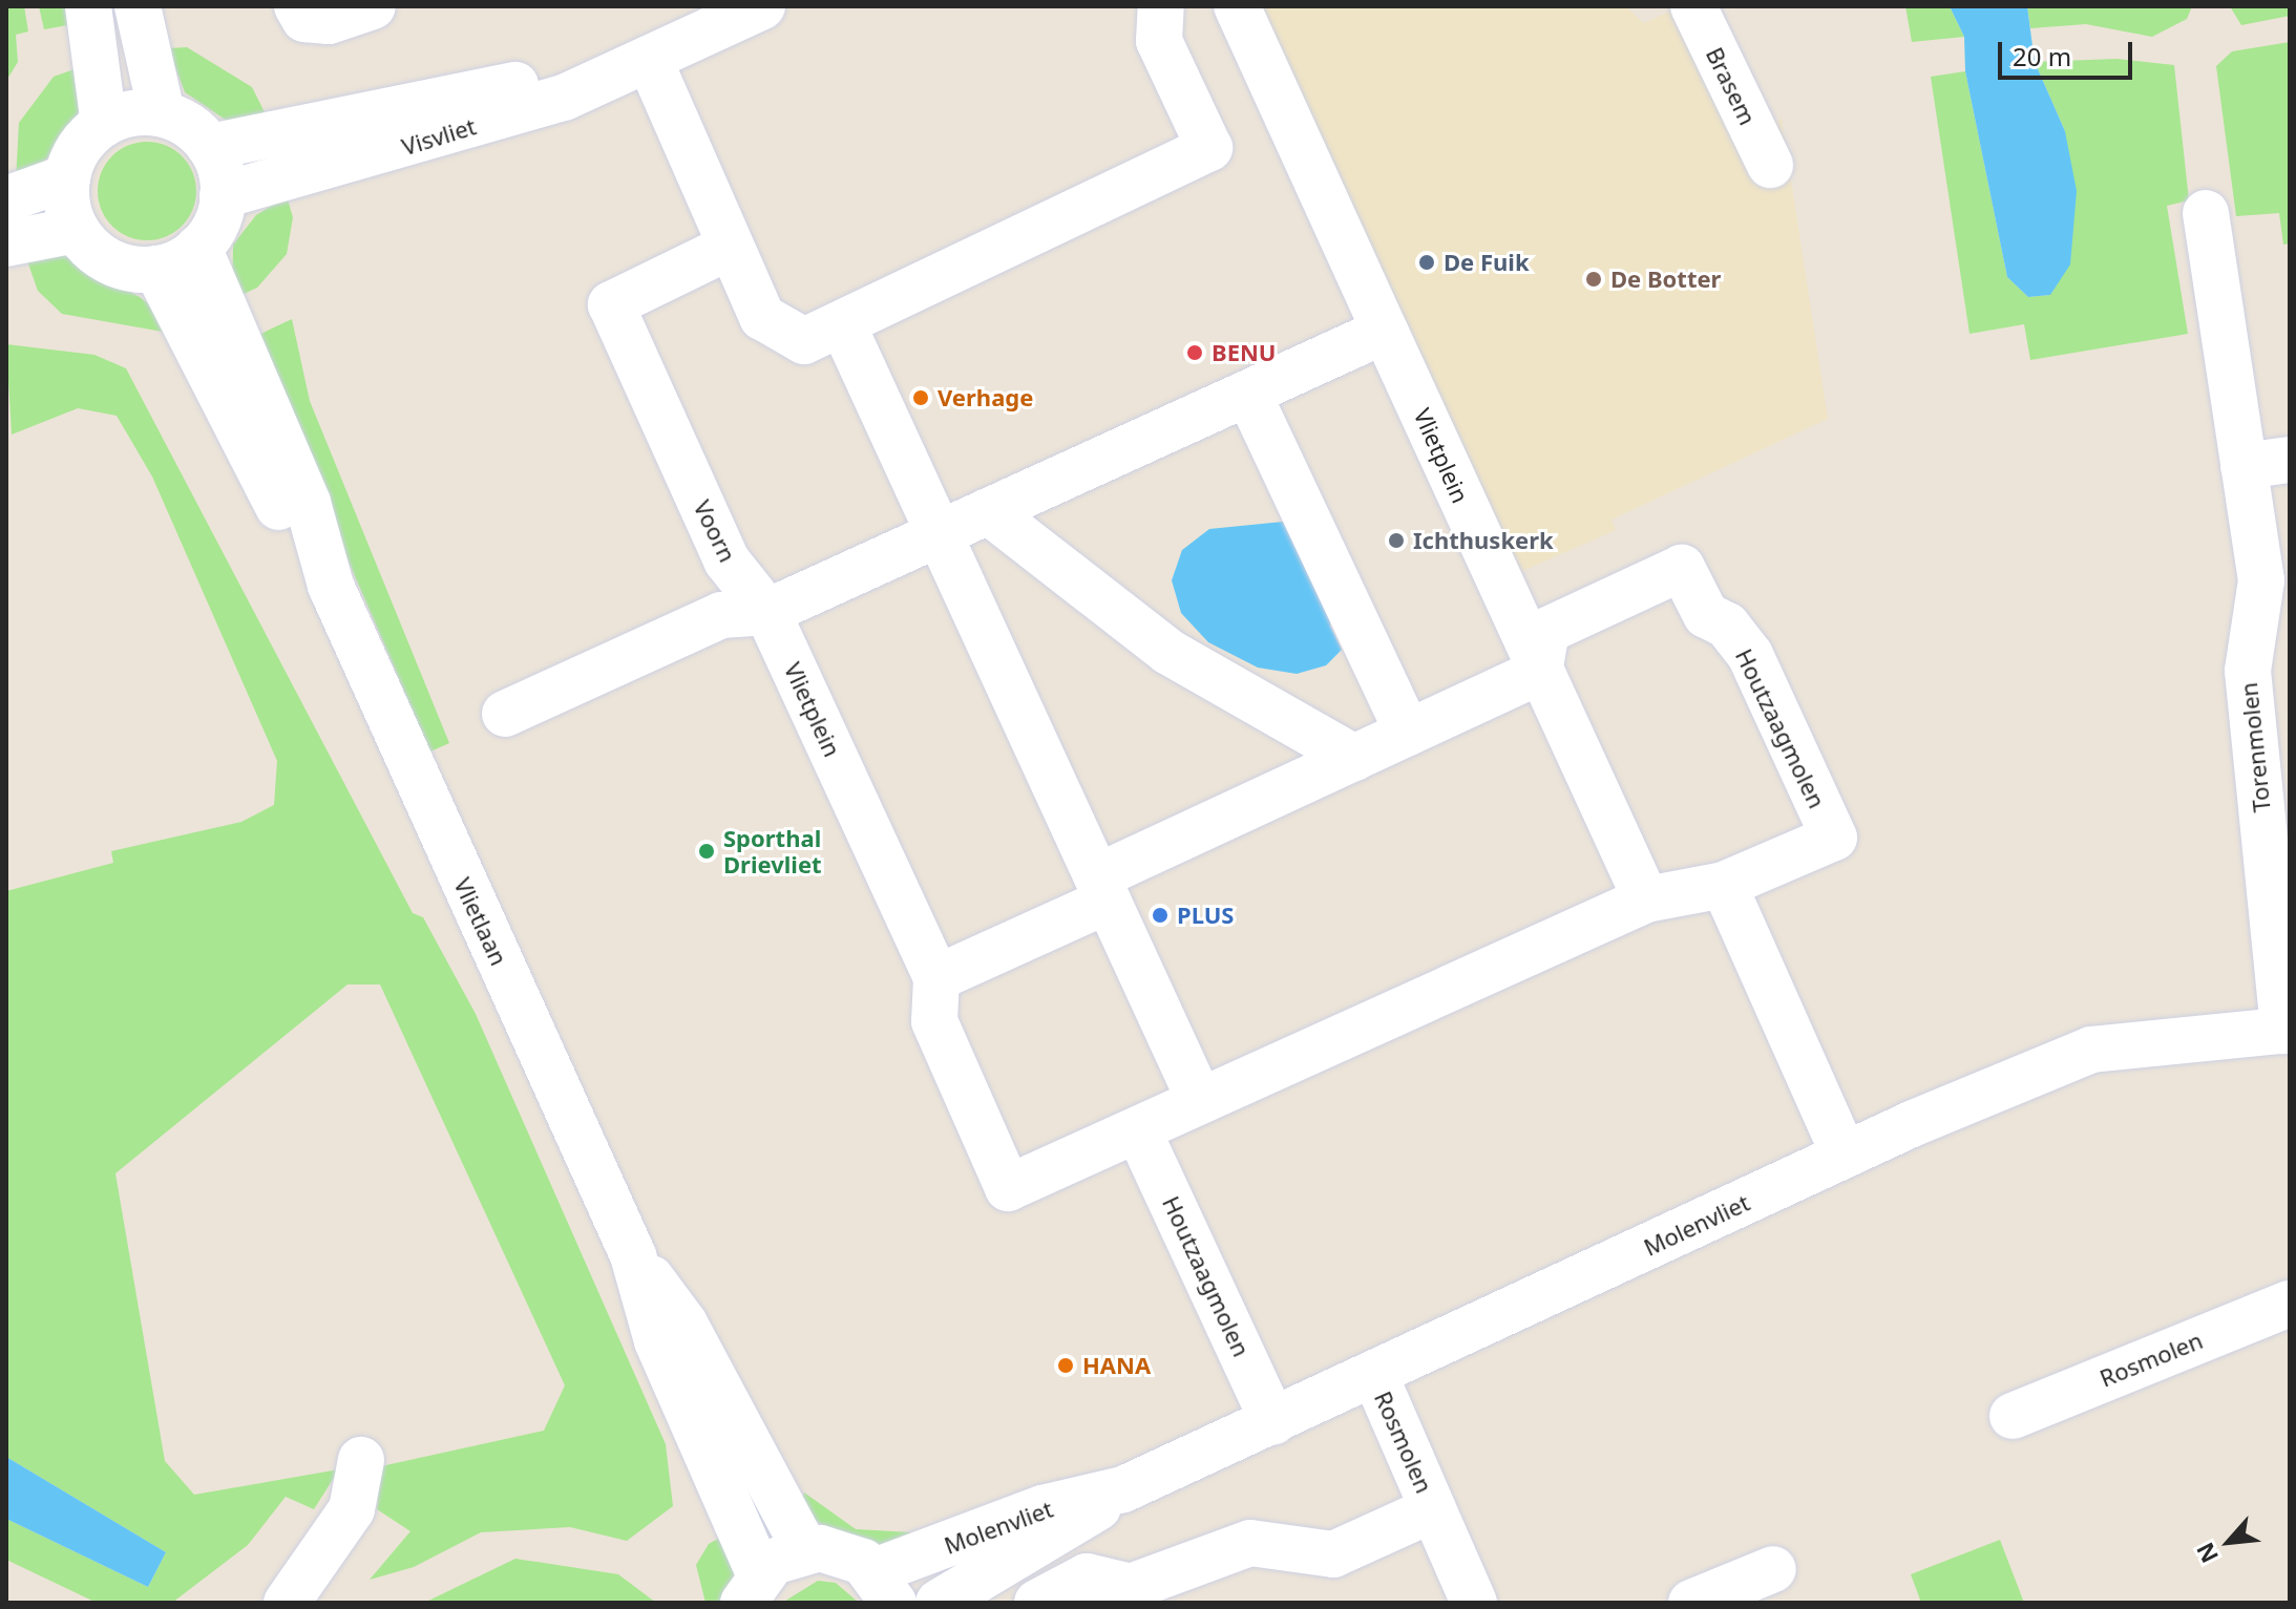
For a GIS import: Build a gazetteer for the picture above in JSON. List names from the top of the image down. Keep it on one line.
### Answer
{"streets":{"street":["Brasem","Visvliet","Vlietplein","Voorn","Houtzaagmolen","Torenmolen","Vlietlaan","Molenvliet","Rosmolen"]},"crossings":[["Visvliet","Vlietlaan"],["Vlietplein","Voorn"],["Vlietplein","Houtzaagmolen"],["Houtzaagmolen","Molenvliet"],["Torenmolen","Molenvliet"],["Molenvliet","Rosmolen"]],"places":["De Fuik","De Botter","BENU","Verhage","Ichthuskerk","Sporthal Drievliet","PLUS","HANA"],"scale_bar":"20 m","north":"bottom left"}
